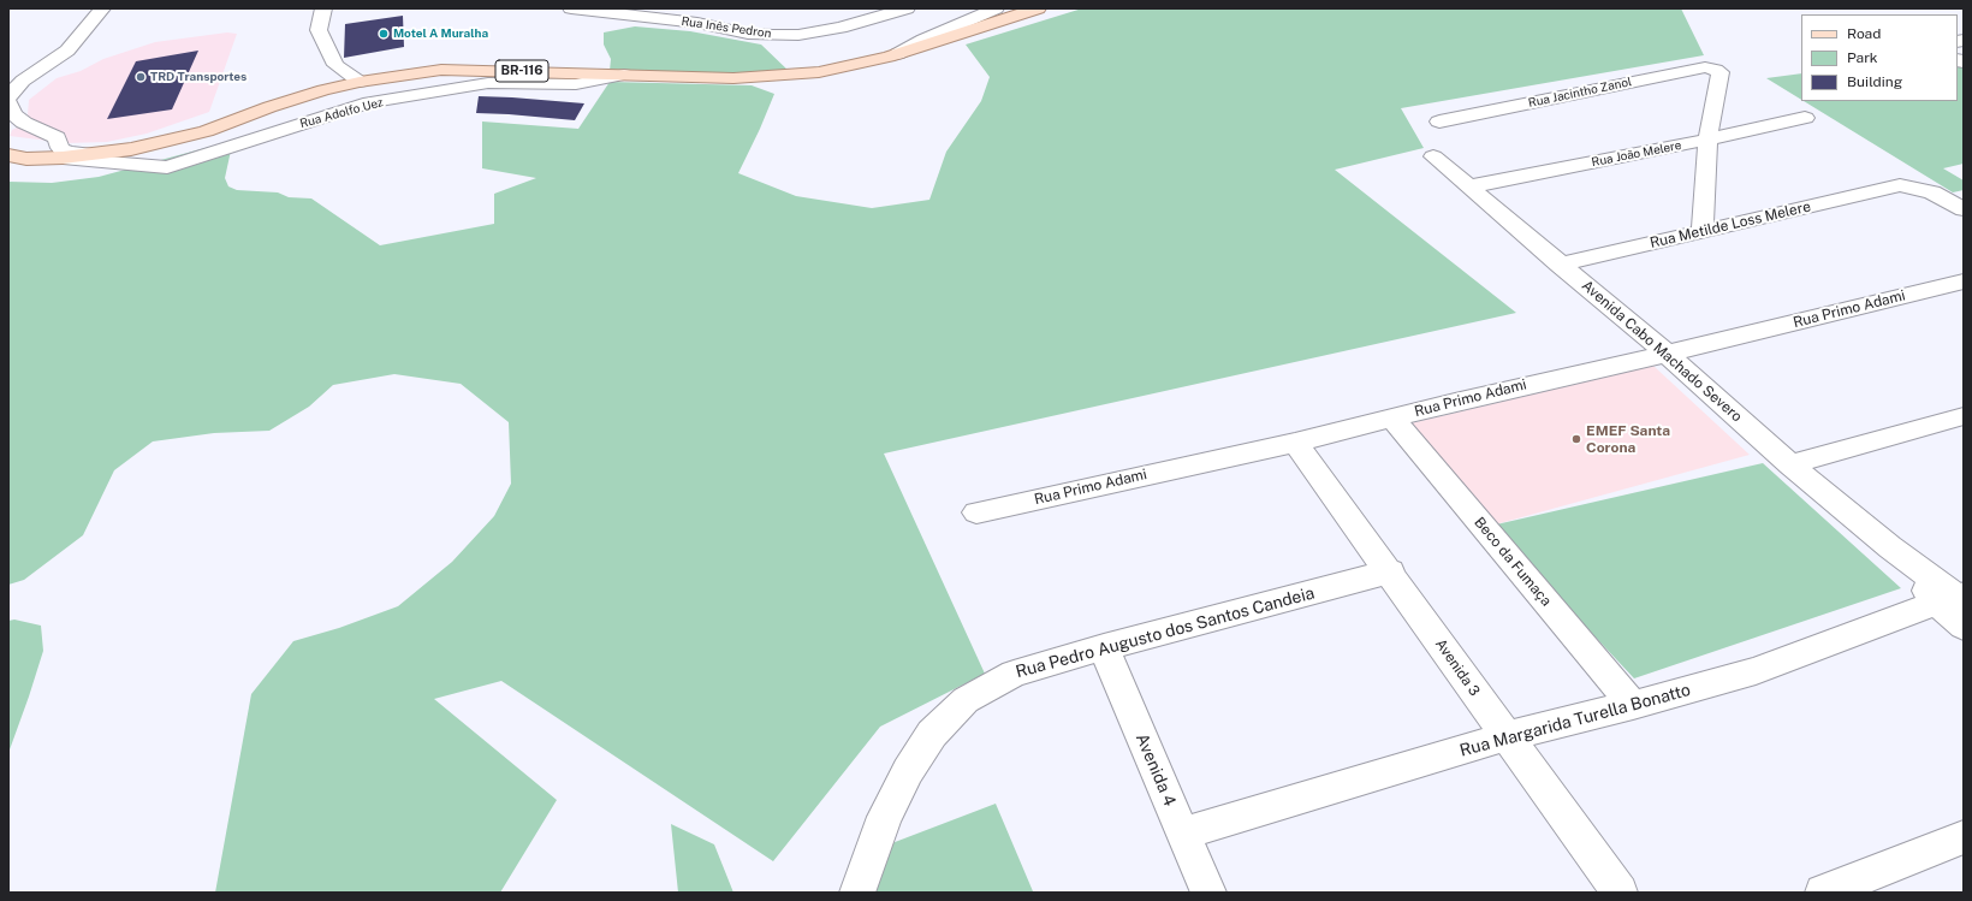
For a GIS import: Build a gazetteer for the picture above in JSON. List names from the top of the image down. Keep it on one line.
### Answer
{"streets":{"main road":["BR-116"],"street":["Rua Inês Pedron","Rua Jacintho Zanol","Rua Adolfo Uez","Rua João Melere","Rua Metilde Loss Melere","Rua Primo Adami","Avenida Cabo Machado Severo","Beco da Fumaça","Rua Pedro Augusto dos Santos Candeia","Avenida 3","Rua Margarida Turella Bonatto","Avenida 4"]},"crossings":[["BR-116","Rua Adolfo Uez"],["Rua Jacintho Zanol","Rua João Melere"],["Rua João Melere","Avenida Cabo Machado Severo"],["Rua Metilde Loss Melere","Avenida Cabo Machado Severo"],["Rua Primo Adami","Avenida Cabo Machado Severo"],["Rua Primo Adami","Beco da Fumaça"],["Rua Primo Adami","Avenida 3"],["Avenida Cabo Machado Severo","Rua Margarida Turella Bonatto"],["Beco da Fumaça","Rua Margarida Turella Bonatto"],["Rua Pedro Augusto dos Santos Candeia","Avenida 3"],["Rua Pedro Augusto dos Santos Candeia","Avenida 4"],["Avenida 3","Rua Margarida Turella Bonatto"],["Rua Margarida Turella Bonatto","Avenida 4"]],"places":["Motel A Muralha","TRD Transportes","EMEF Santa Corona"],"legend":["Road","Park","Building"]}
